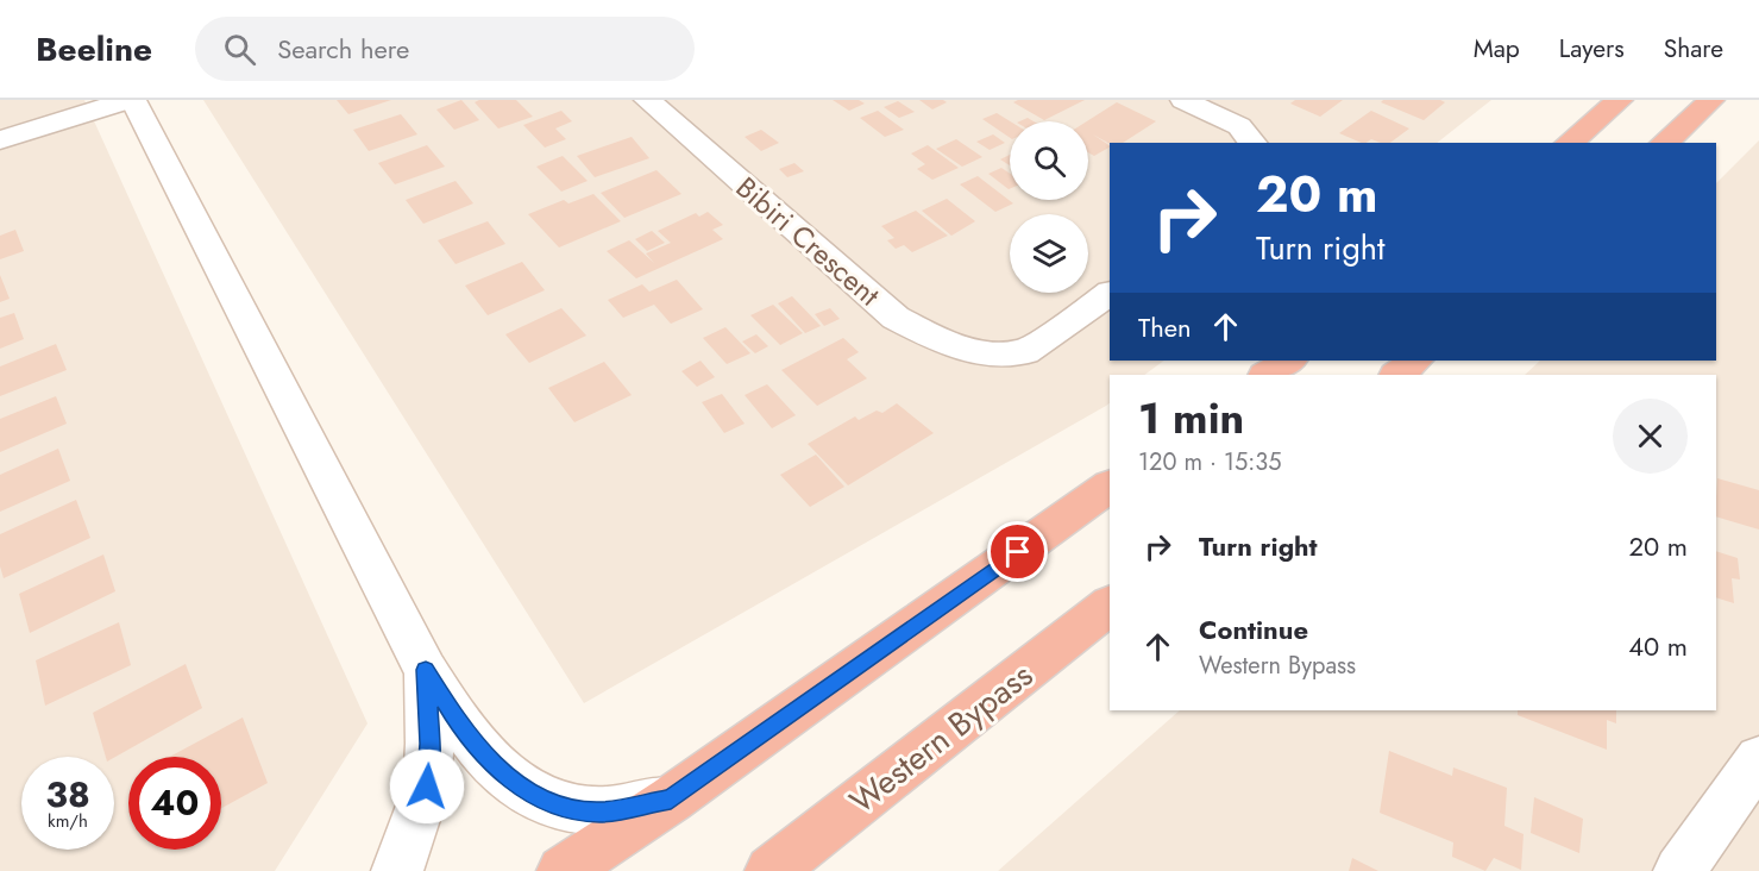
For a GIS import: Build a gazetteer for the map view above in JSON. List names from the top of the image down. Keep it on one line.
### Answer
{"streets":{"highway":["Western Bypass"],"street":["Bibiri Crescent"]},"page":{"header":"Beeline","search":"Search here","nav":["Map","Layers","Share"],"turn":["20 m","Turn right"],"then":"Then","heading":["1 min","120 m · 15:35"],"list":[{"name":"Turn right","value":"20 m"},{"name":"Continue","note":"Western Bypass","value":"40 m"}],"speed":"38 km/h","limit":"40"}}
